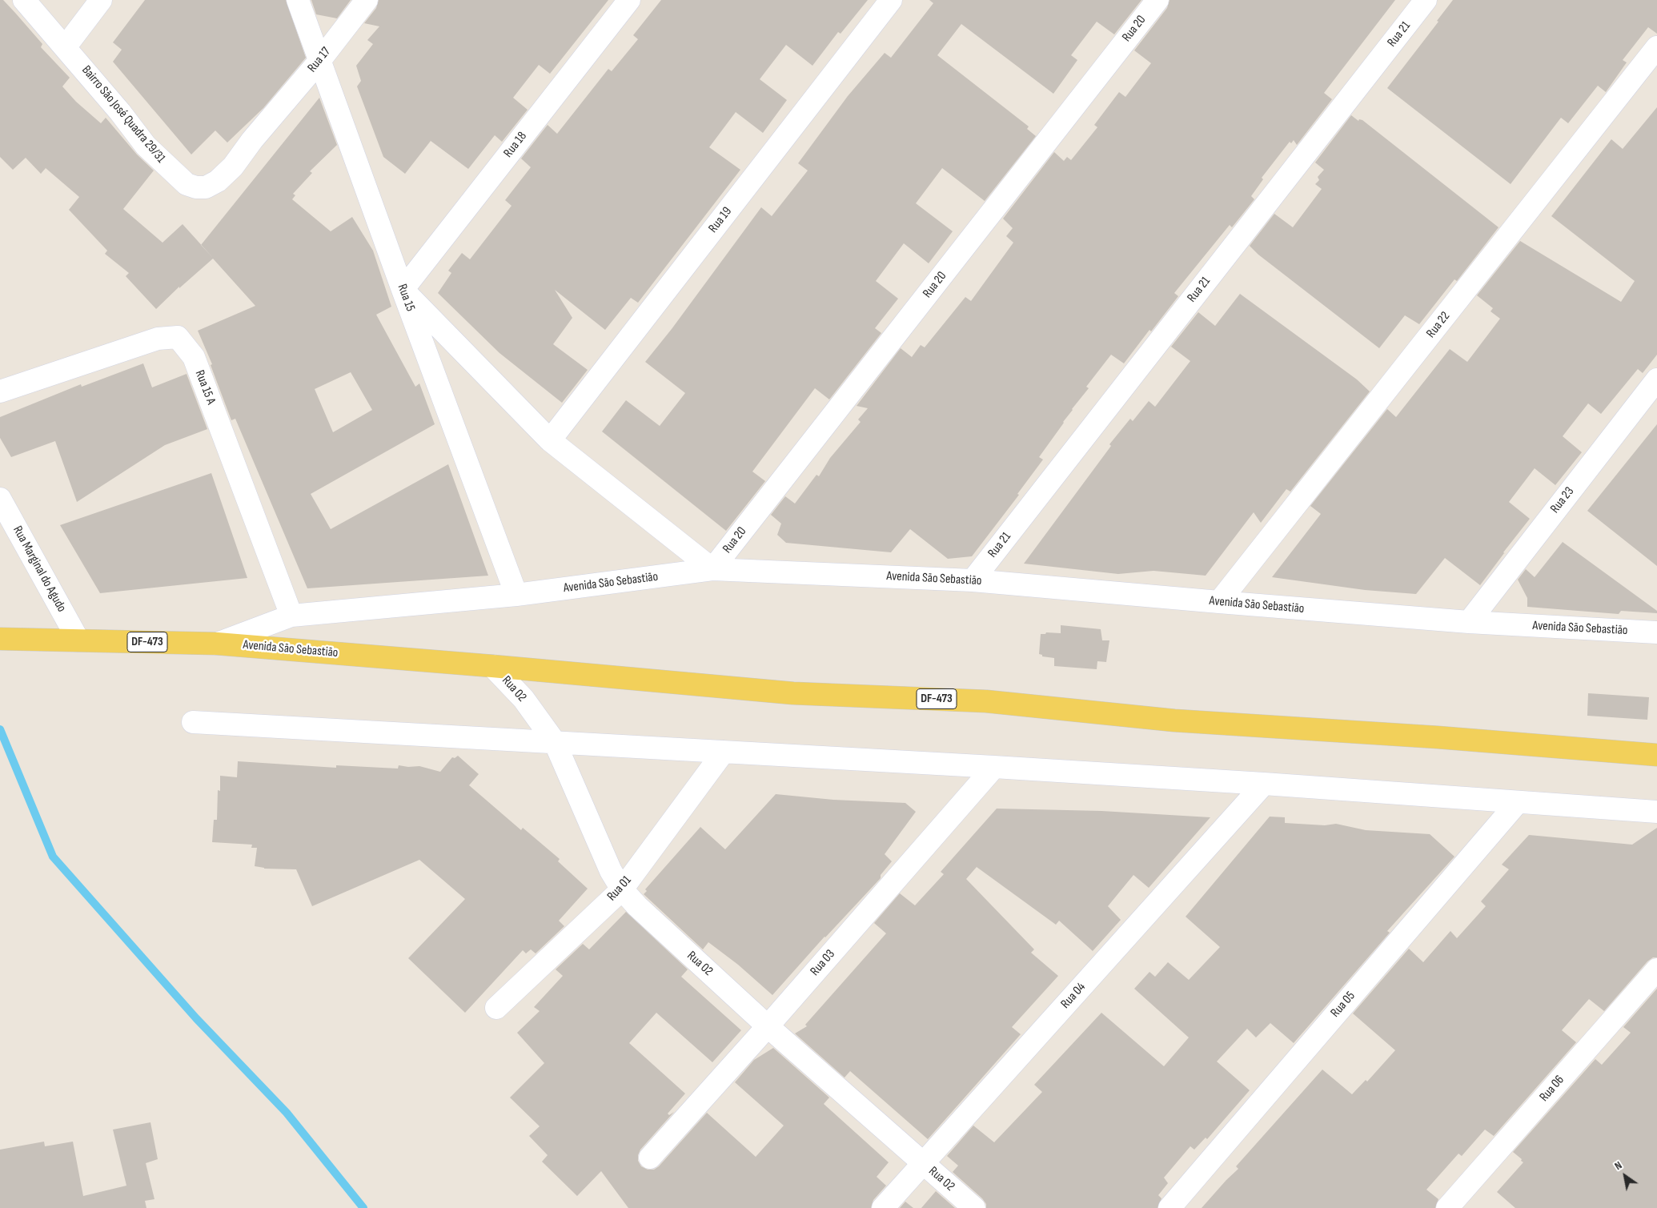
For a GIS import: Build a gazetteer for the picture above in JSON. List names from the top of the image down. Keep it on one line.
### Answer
{"streets":{"main road":["Avenida São Sebastião","DF-473"],"street":["Rua 20","Rua 21","Rua 17","Bairro São José Quadra 29/31","Rua 18","Rua 19","Rua 15","Rua 22","Rua 15 A","Rua 23","Rua Marginal do Agudo","Rua 02","Rua 01","Rua 03","Rua 04","Rua 05","Rua 06"]},"crossings":[["Rua 20","Avenida São Sebastião"],["Rua 21","Avenida São Sebastião"],["Rua 17","Bairro São José Quadra 29/31"],["Rua 17","Rua 15"],["Rua 18","Rua 15"],["Rua 15","Avenida São Sebastião"],["Rua 22","Avenida São Sebastião"],["Rua 15 A","Avenida São Sebastião"],["Rua 23","Avenida São Sebastião"],["Rua Marginal do Agudo","Avenida São Sebastião"],["Avenida São Sebastião","Rua 02"],["Rua 02","Rua 01"],["Rua 02","Rua 03"],["Rua 02","Rua 04"]],"north":"top left"}
